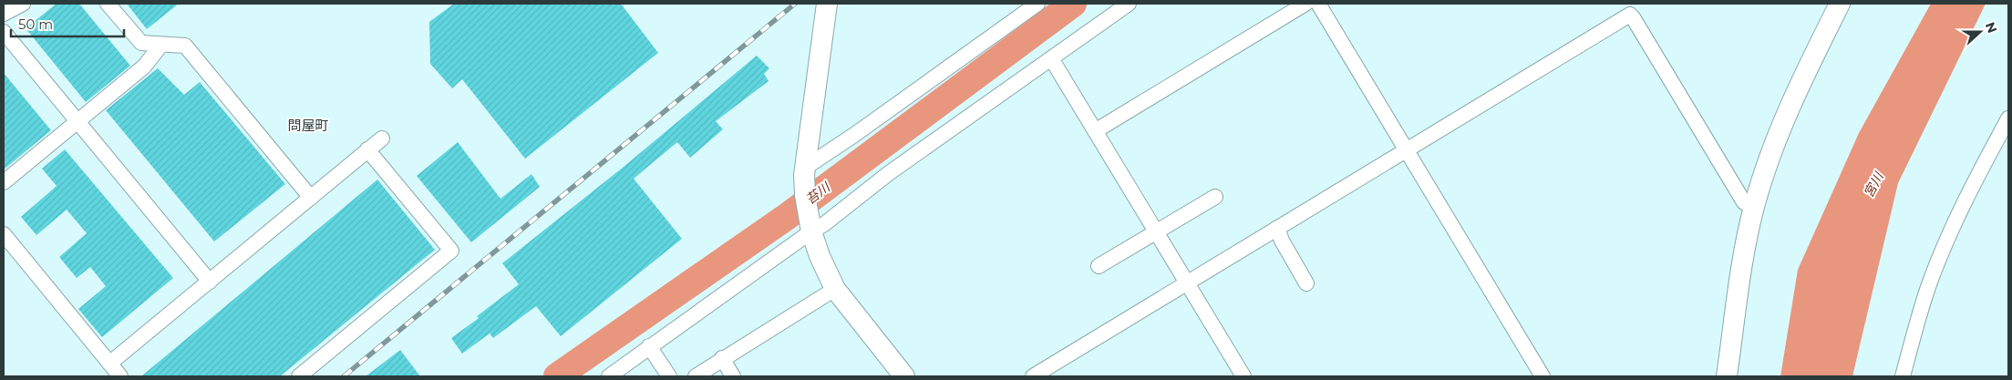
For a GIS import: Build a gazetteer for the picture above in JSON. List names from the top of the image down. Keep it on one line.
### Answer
{"districts":["問屋町"],"water":["宮川","苔川"],"scale_bar":"50 m","north":"right"}
